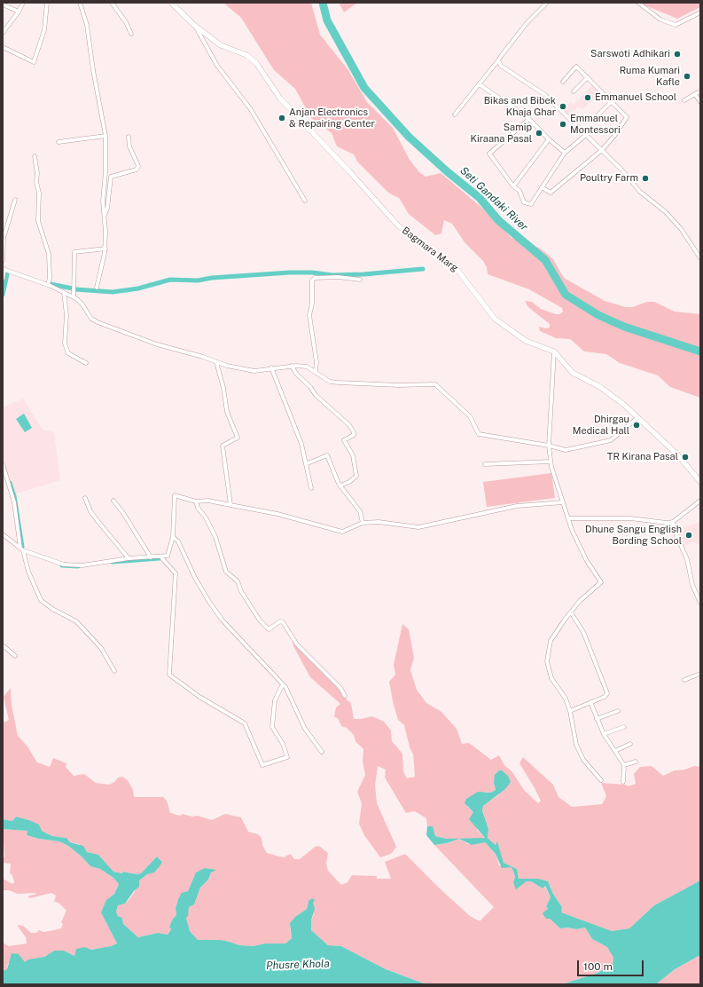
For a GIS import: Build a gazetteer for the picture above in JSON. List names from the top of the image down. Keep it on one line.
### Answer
{"streets":{"main road":["Bagmara Marg"]},"water":["Seti Gandaki River","Phusre Khola"],"places":["Sarswoti Adhikari","Ruma Kumari Kafle","Emmanuel School","Bikas and Bibek Khaja Ghar","Anjan Electronics & Repairing Center","Emmanuel Montessori","Samip Kiraana Pasal","Poultry Farm","Dhirgau Medical Hall","TR Kirana Pasal","Dhune Sangu English Bording School"],"scale_bar":"100 m"}
